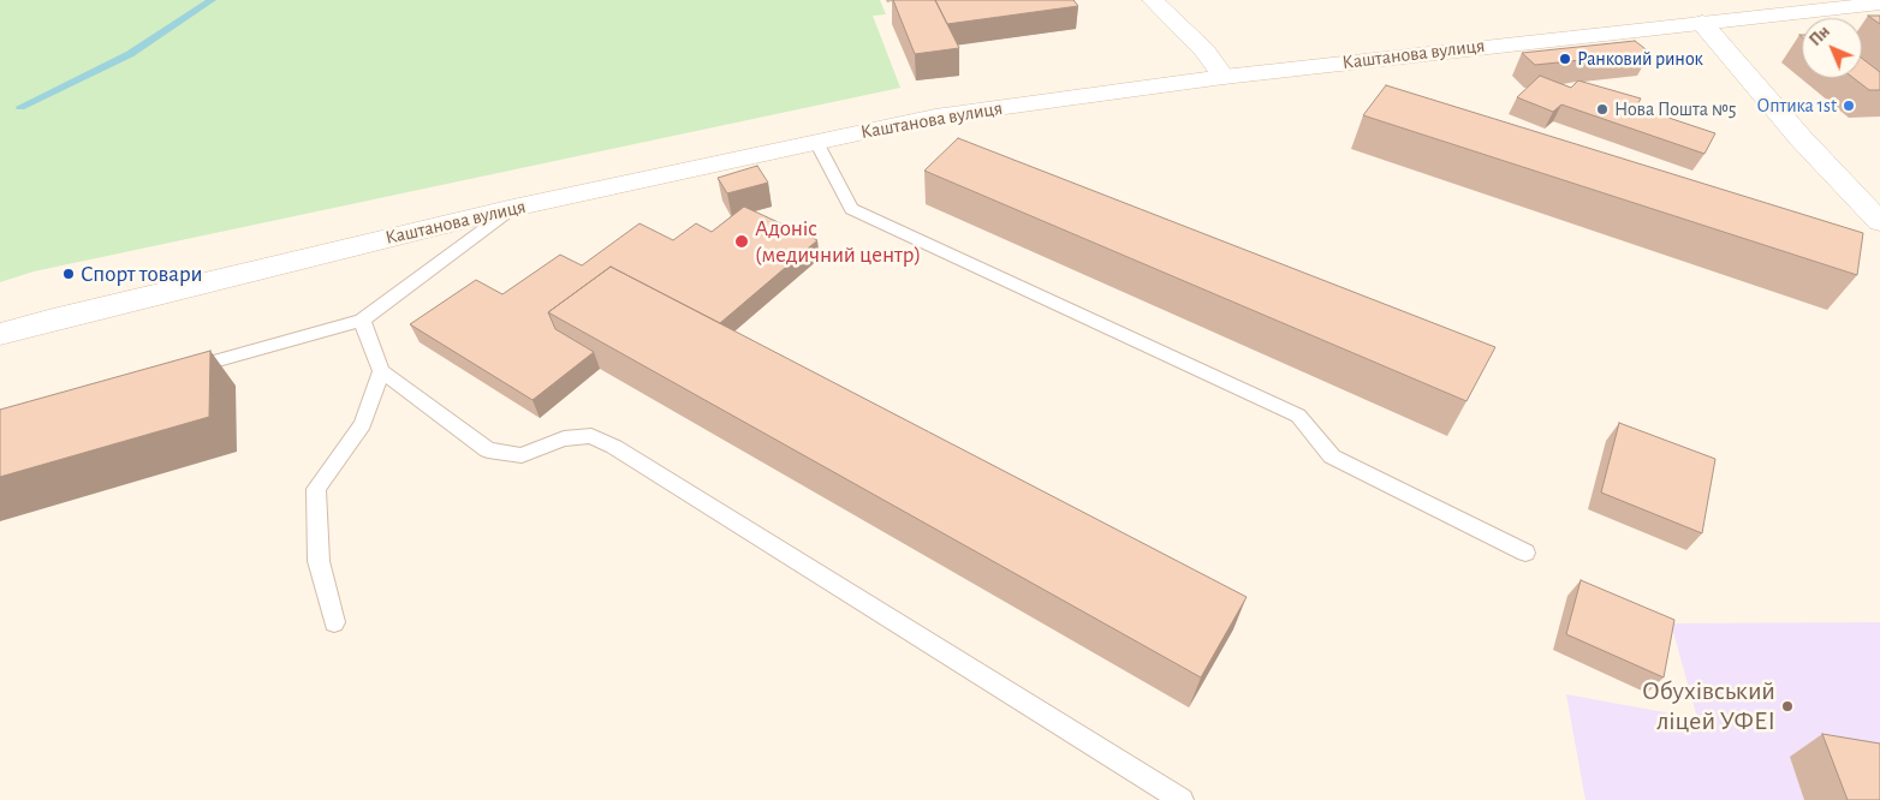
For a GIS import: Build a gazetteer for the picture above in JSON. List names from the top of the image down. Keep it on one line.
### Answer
{"streets":{"main road":["Каштанова вулиця"]},"places":["Ранковий ринок","Оптика 1st","Нова Пошта №5","Адоніс (медичний центр)","Спорт товари","Обухівський ліцей УФЕІ"],"north":"top left"}
